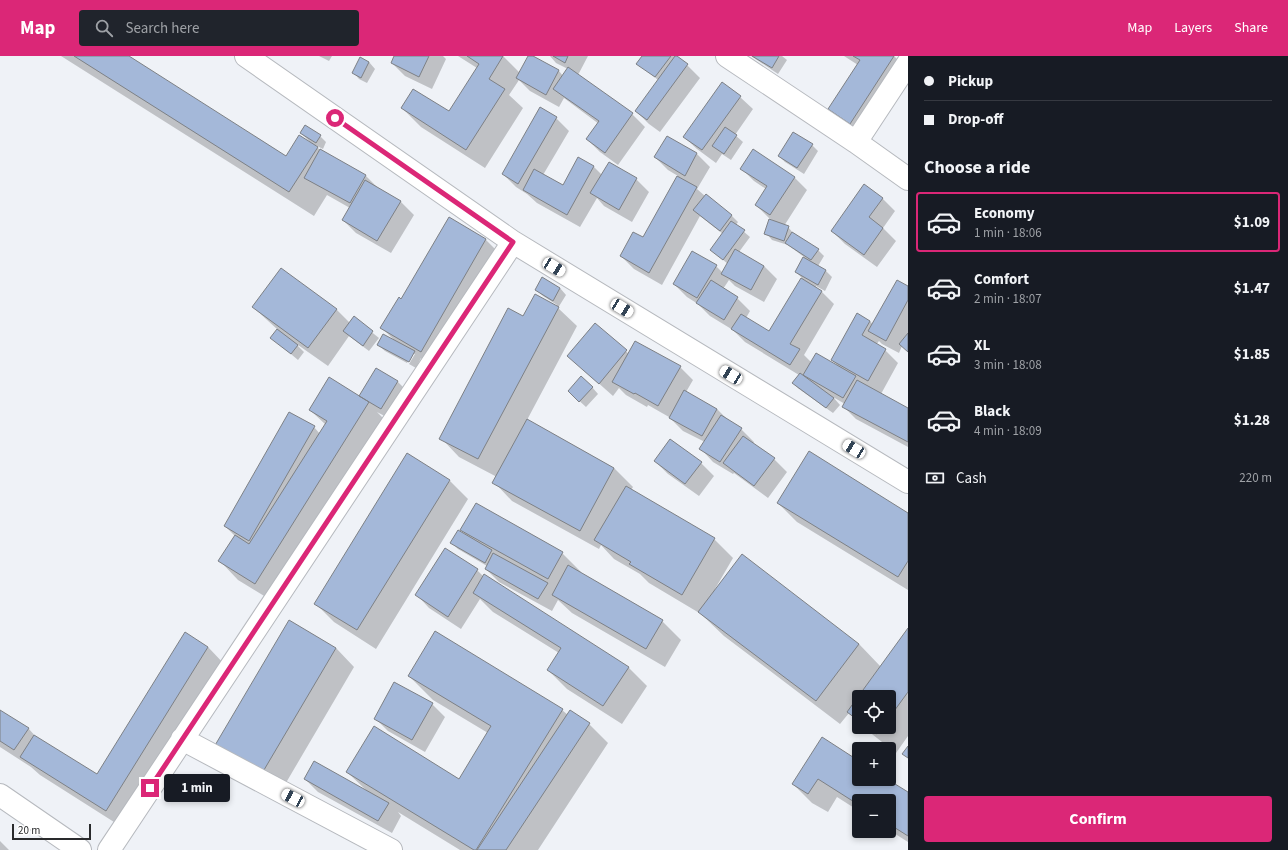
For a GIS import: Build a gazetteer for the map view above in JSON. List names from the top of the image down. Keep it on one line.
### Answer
{"scale_bar":"20 m","page":{"header":"Map","search":"Search here","nav":["Map","Layers","Share"],"banner":["Pickup","Drop-off"],"heading":"Choose a ride","list":[{"name":"Economy","note":"1 min · 18:06","value":"$1.09"},{"name":"Comfort","note":"2 min · 18:07","value":"$1.47"},{"name":"XL","note":"3 min · 18:08","value":"$1.85"},{"name":"Black","note":"4 min · 18:09","value":"$1.28"}],"pay":["Cash","220 m"],"map_buttons":["+","−"],"bubble":"1 min","buttons":"Confirm","scale":"20 m"}}
